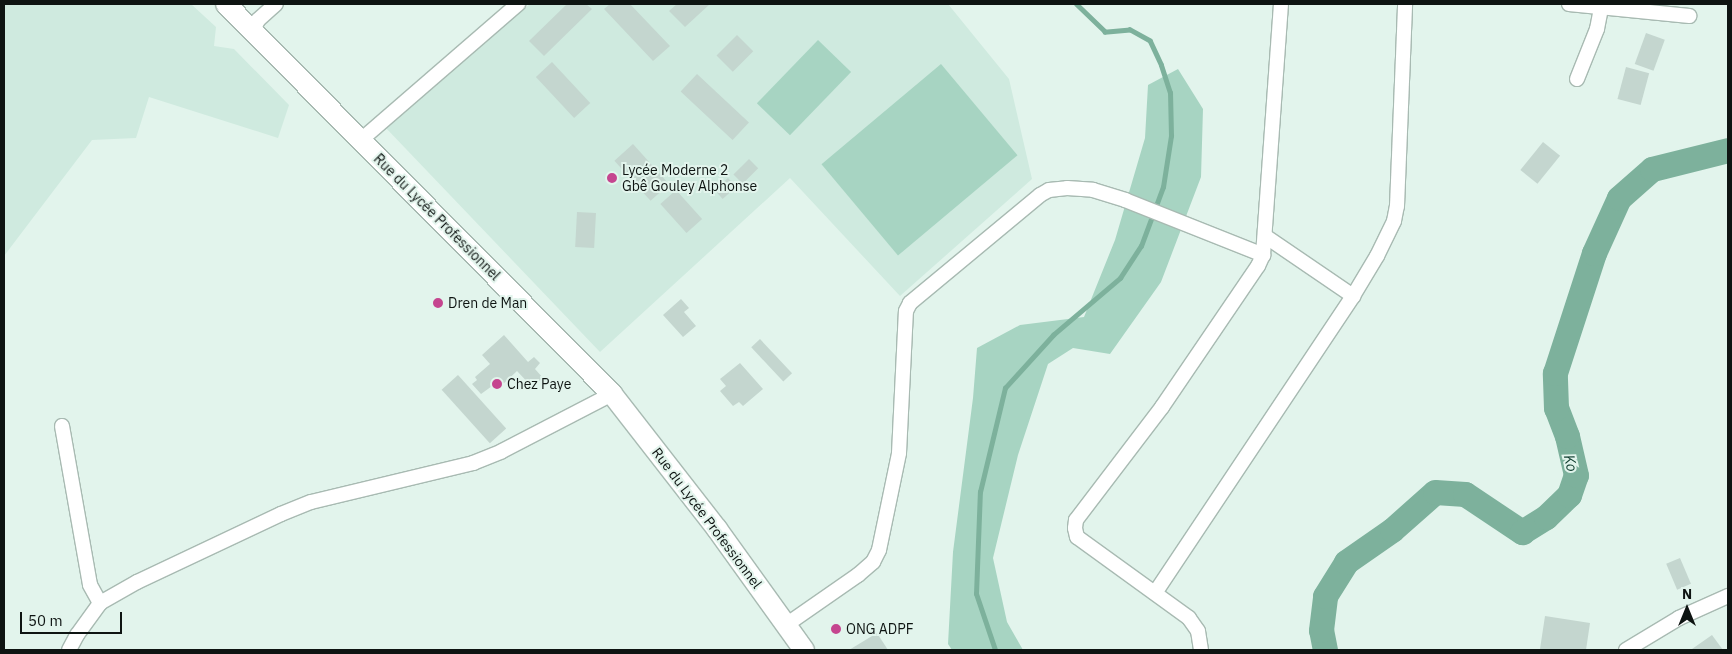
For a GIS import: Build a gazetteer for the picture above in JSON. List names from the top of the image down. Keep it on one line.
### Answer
{"streets":{"main road":["Rue du Lycée Professionnel"]},"water":["Ko"],"places":["Lycée Moderne 2 Gbê Gouley Alphonse","Dren de Man","Chez Paye","ONG ADPF"],"scale_bar":"50 m","north":"top"}
